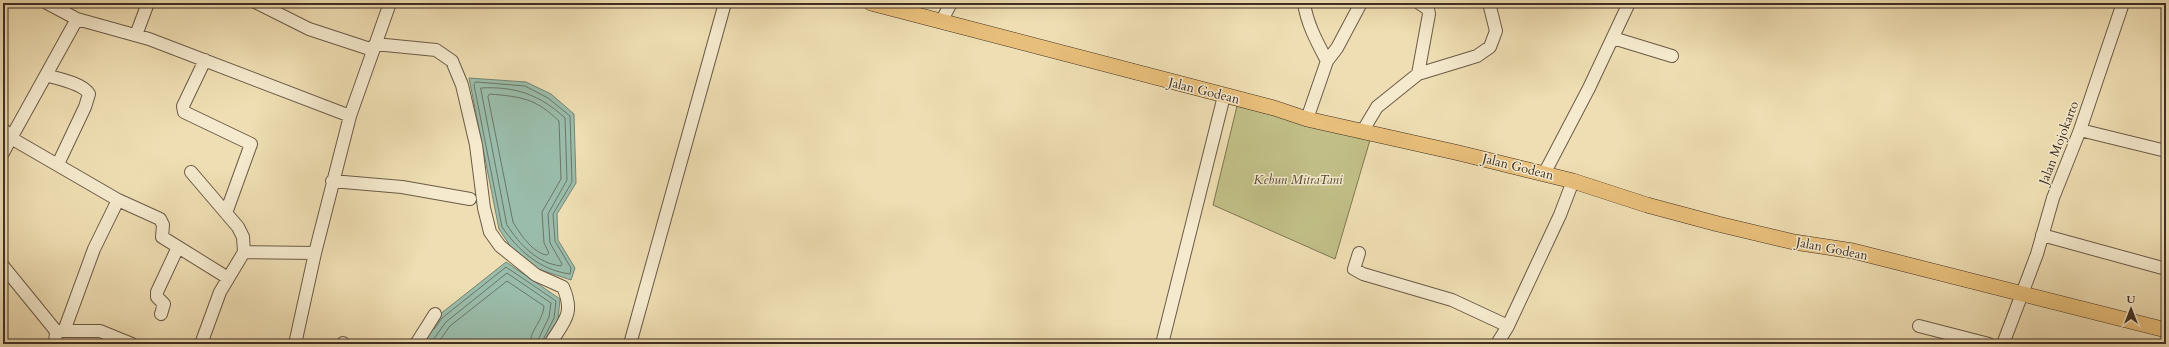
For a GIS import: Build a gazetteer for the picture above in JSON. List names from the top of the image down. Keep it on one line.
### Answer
{"streets":{"main road":["Jalan Godean"],"street":["Jalan Mojokarto"]},"crossings":[["Jalan Godean","Jalan Mojokarto"]],"parks":["Kebun MitraTani"],"north":"top"}
